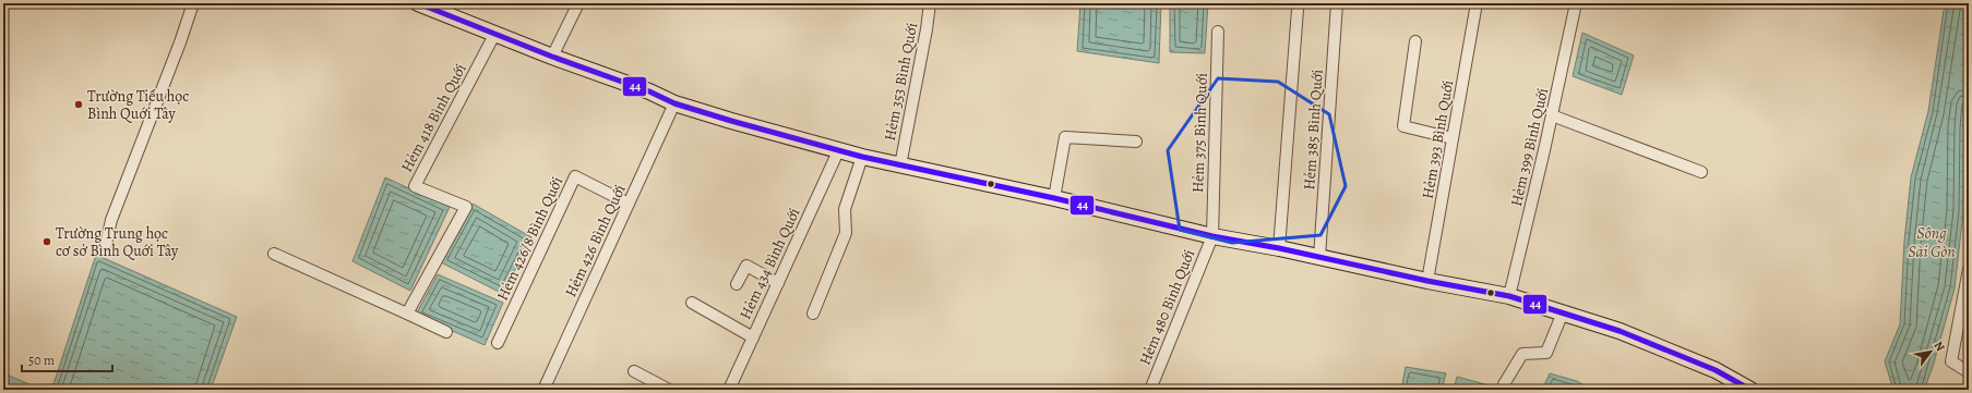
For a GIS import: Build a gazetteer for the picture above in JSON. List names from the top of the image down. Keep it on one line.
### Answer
{"streets":{"street":["Hẻm 353 Bình Quới","Hẻm 418 Bình Quới","Hẻm 385 Bình Quới","Hẻm 375 Bình Quới","Hẻm 393 Bình Quới","Hẻm 399 Bình Quới","Hẻm 426/8 Bình Quới","Hẻm 426 Bình Quới","Hẻm 434 Bình Quới","Hẻm 480 Bình Quới"]},"crossings":[["Hẻm 375 Bình Quới","Hẻm 480 Bình Quới"],["Hẻm 426/8 Bình Quới","Hẻm 426 Bình Quới"]],"water":["Sông Sài Gòn"],"places":["Trường Tiểu học Bình Quới Tây","Trường Trung học cơ sở Bình Quới Tây"],"lines":["transit line 44"],"scale_bar":"50 m","north":"top right"}
